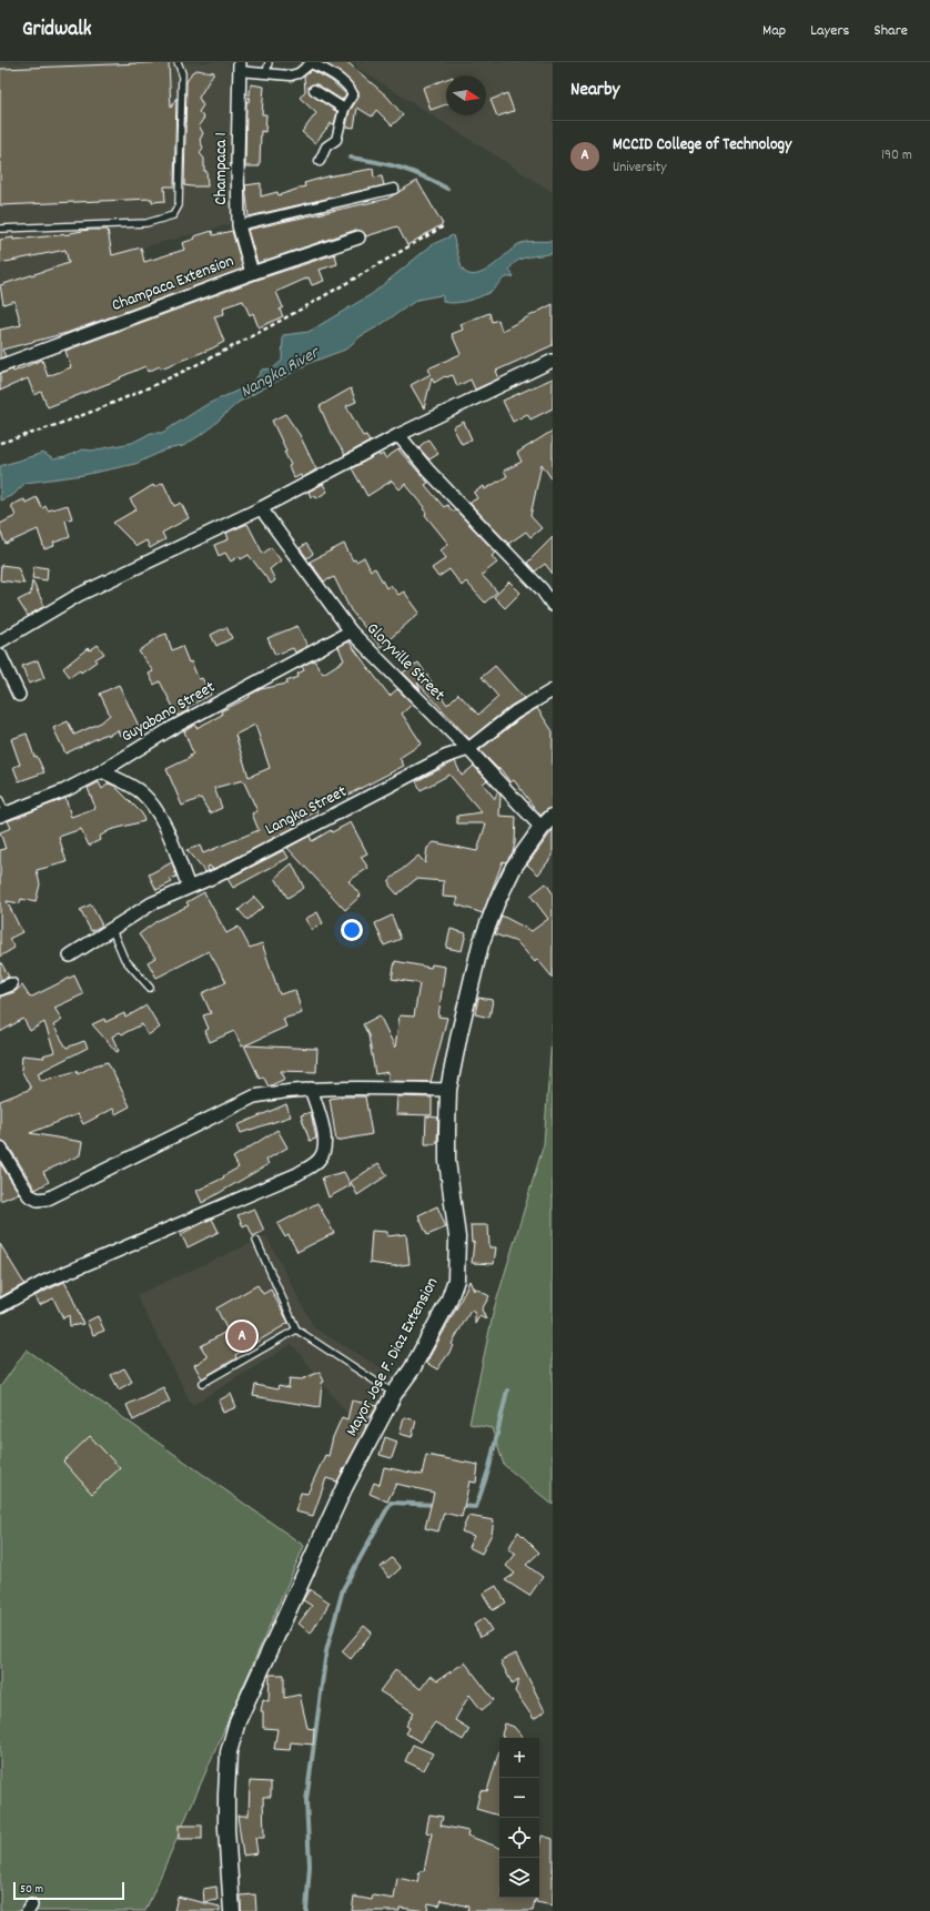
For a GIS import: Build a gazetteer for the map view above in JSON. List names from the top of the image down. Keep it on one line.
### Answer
{"streets":{"street":["Champaca 1","Champaca Extension","Gloryville Street","Guyabano Street","Langka Street","Mayor Jose F. Diaz Extension"]},"crossings":[["Champaca 1","Champaca Extension"],["Gloryville Street","Guyabano Street"],["Gloryville Street","Langka Street"],["Gloryville Street","Mayor Jose F. Diaz Extension"]],"water":["Nangka River"],"scale_bar":"50 m","north":"right","page":{"header":"Gridwalk","nav":["Map","Layers","Share"],"heading":"Nearby","list":[{"mark":"A","name":"MCCID College of Technology","note":"University","value":"190 m"}],"pins":"A","map_buttons":["+","−"],"scale":"50 m"}}
